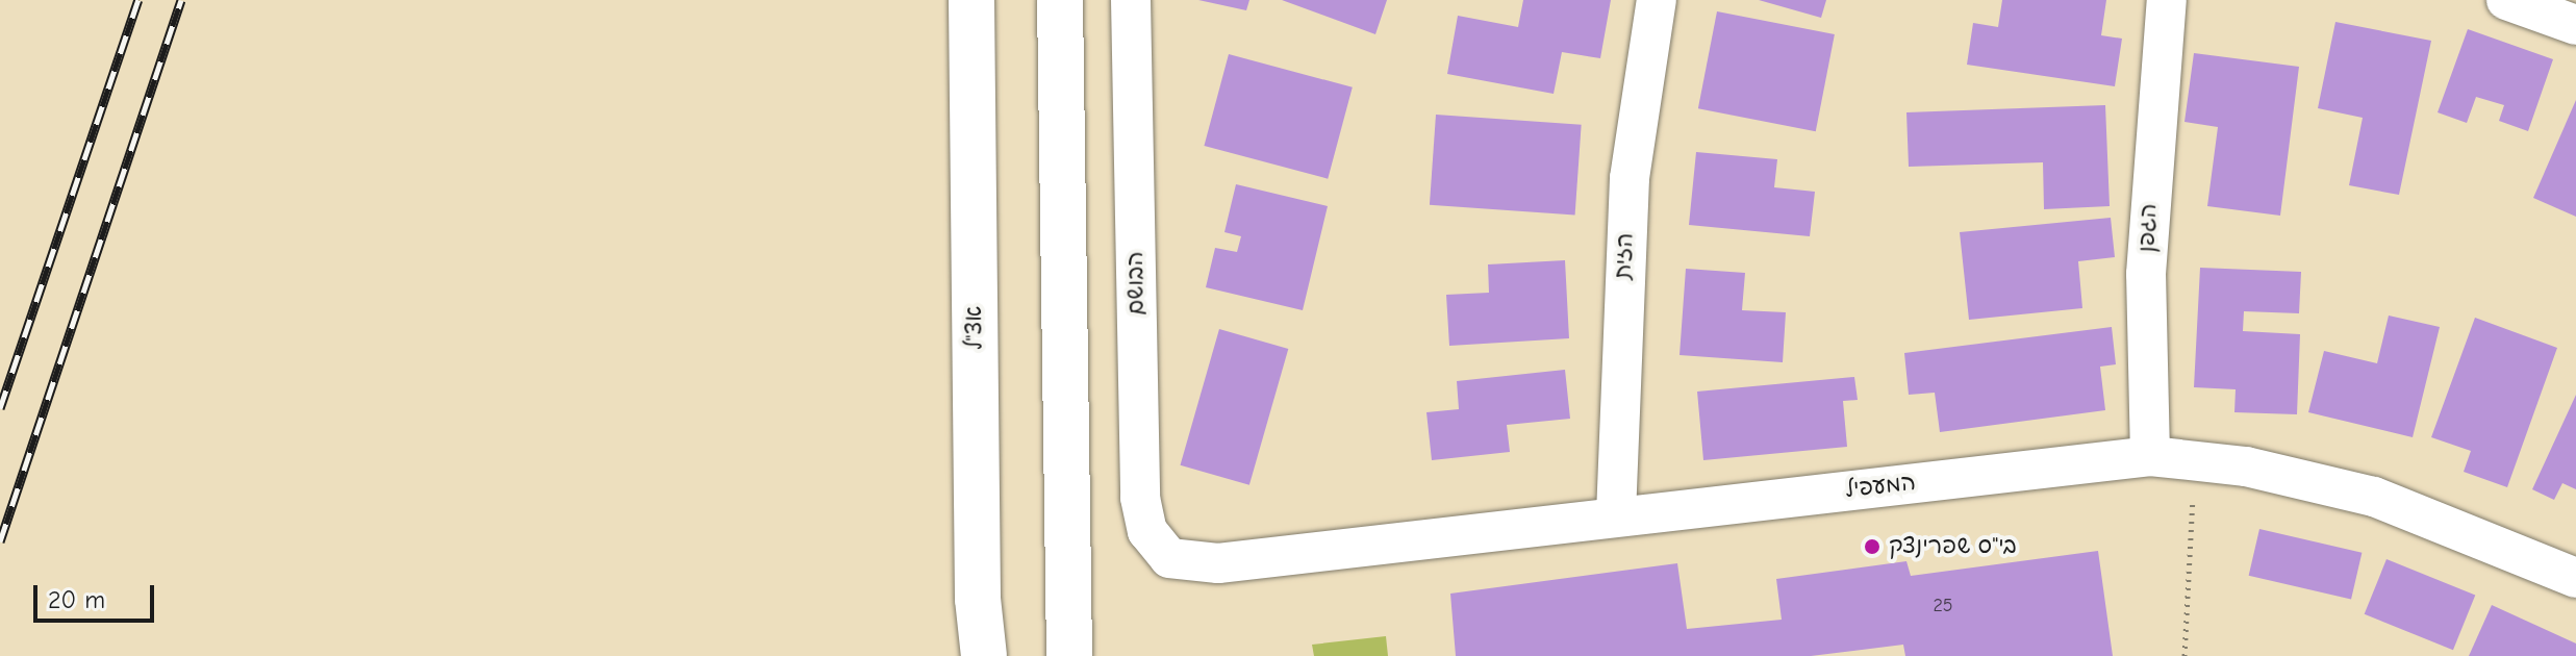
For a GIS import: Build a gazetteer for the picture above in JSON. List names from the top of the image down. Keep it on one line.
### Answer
{"streets":{"main road":["אצ\"ל"],"street":["הגפן","הזית","הבושם","המעפיל"]},"crossings":[["הגפן","המעפיל"],["הזית","המעפיל"],["הבושם","המעפיל"]],"places":["בי\"ס שפרינצק"],"house_numbers":["25"],"scale_bar":"20 m"}
